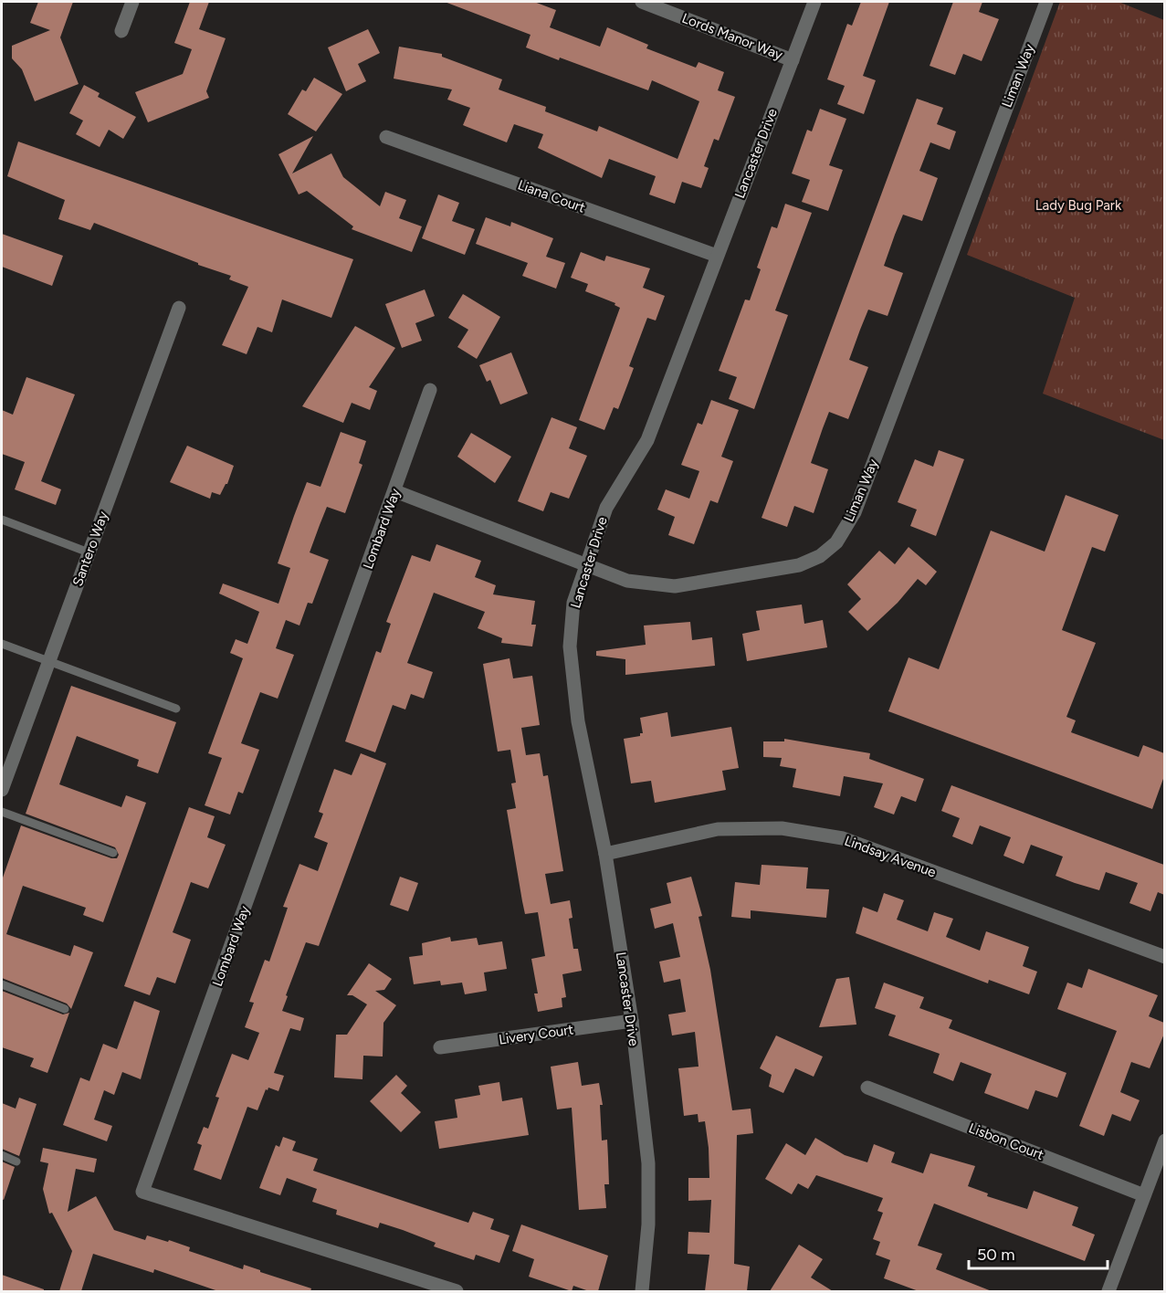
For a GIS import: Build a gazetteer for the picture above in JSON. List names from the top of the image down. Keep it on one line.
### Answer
{"streets":{"street":["Lords Manor Way","Liman Way","Lancaster Drive","Liana Court","Lombard Way","Santero Way","Lindsay Avenue","Livery Court","Lisbon Court"]},"crossings":[["Lords Manor Way","Lancaster Drive"],["Liman Way","Lancaster Drive"],["Liman Way","Lombard Way"],["Lancaster Drive","Liana Court"],["Lancaster Drive","Lindsay Avenue"],["Lancaster Drive","Livery Court"]],"parks":["Lady Bug Park"],"scale_bar":"50 m"}
